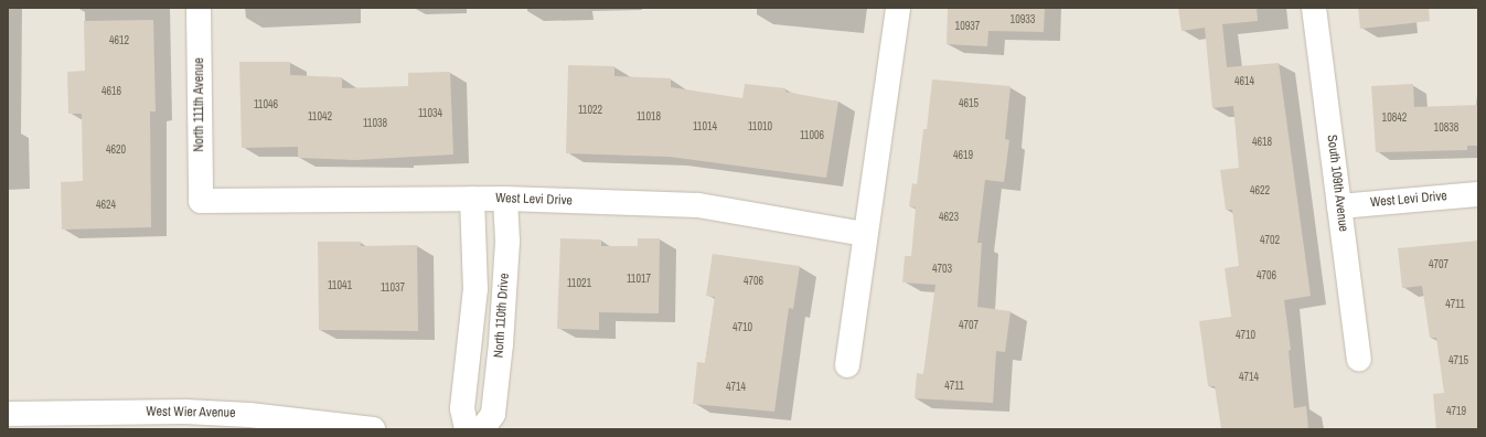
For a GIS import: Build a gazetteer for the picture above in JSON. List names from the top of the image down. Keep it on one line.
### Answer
{"streets":{"street":["North 111th Avenue","South 109th Avenue","West Levi Drive","North 110th Drive","West Wier Avenue"]},"crossings":[["North 111th Avenue","West Levi Drive"],["South 109th Avenue","West Levi Drive"],["West Levi Drive","North 110th Drive"]],"house_numbers":["10933","10937","4612","4614","4616","4615","11046","11022","11034","11042","11018","10842","11038","11014","11010","10838","11006","4618","4620","4619","4622","4624","4623","4702","4707","4703","4706","11017","4706","11021","11041","11037","4711","4707","4710","4710","4715","4714","4711","4714","4719"]}
